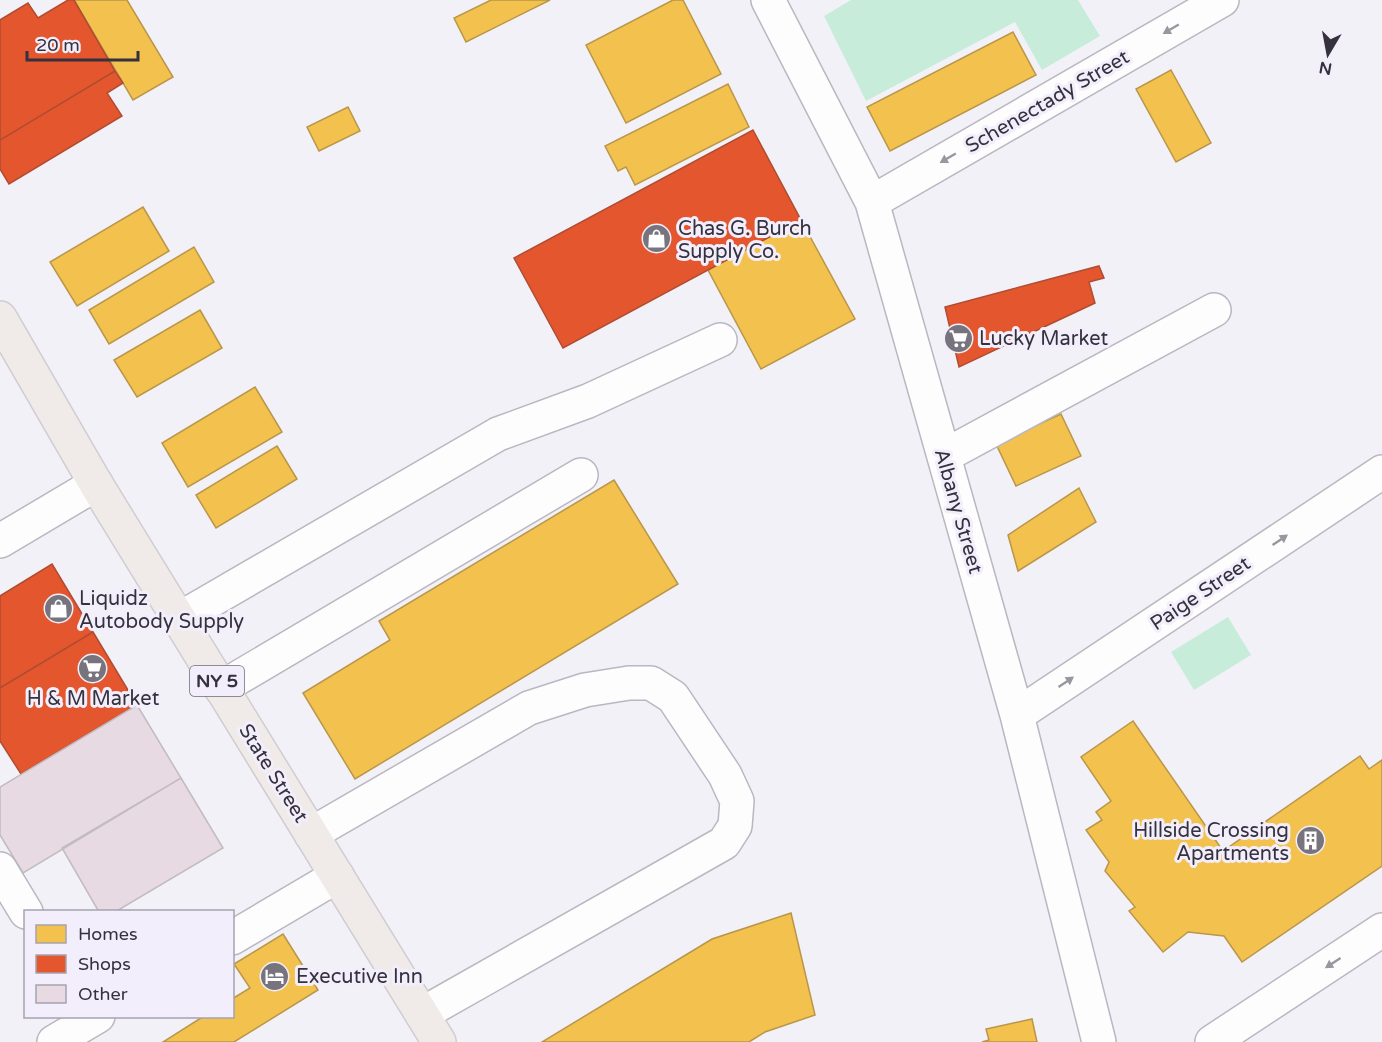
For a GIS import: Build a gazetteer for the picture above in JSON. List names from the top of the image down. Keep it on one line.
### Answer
{"streets":{"main road":["NY 5","State Street"],"street":["Schenectady Street","Albany Street","Paige Street"]},"crossings":[["Schenectady Street","Albany Street"],["Albany Street","Paige Street"]],"places":{"shop":["Chas G. Burch Supply Co.","Liquidz Autobody Supply"],"supermarket":["Lucky Market","H & M Market"],"building":["Hillside Crossing Apartments"],"hotel":["Executive Inn"]},"legend":["Homes","Shops","Other"],"scale_bar":"20 m","north":"bottom"}
